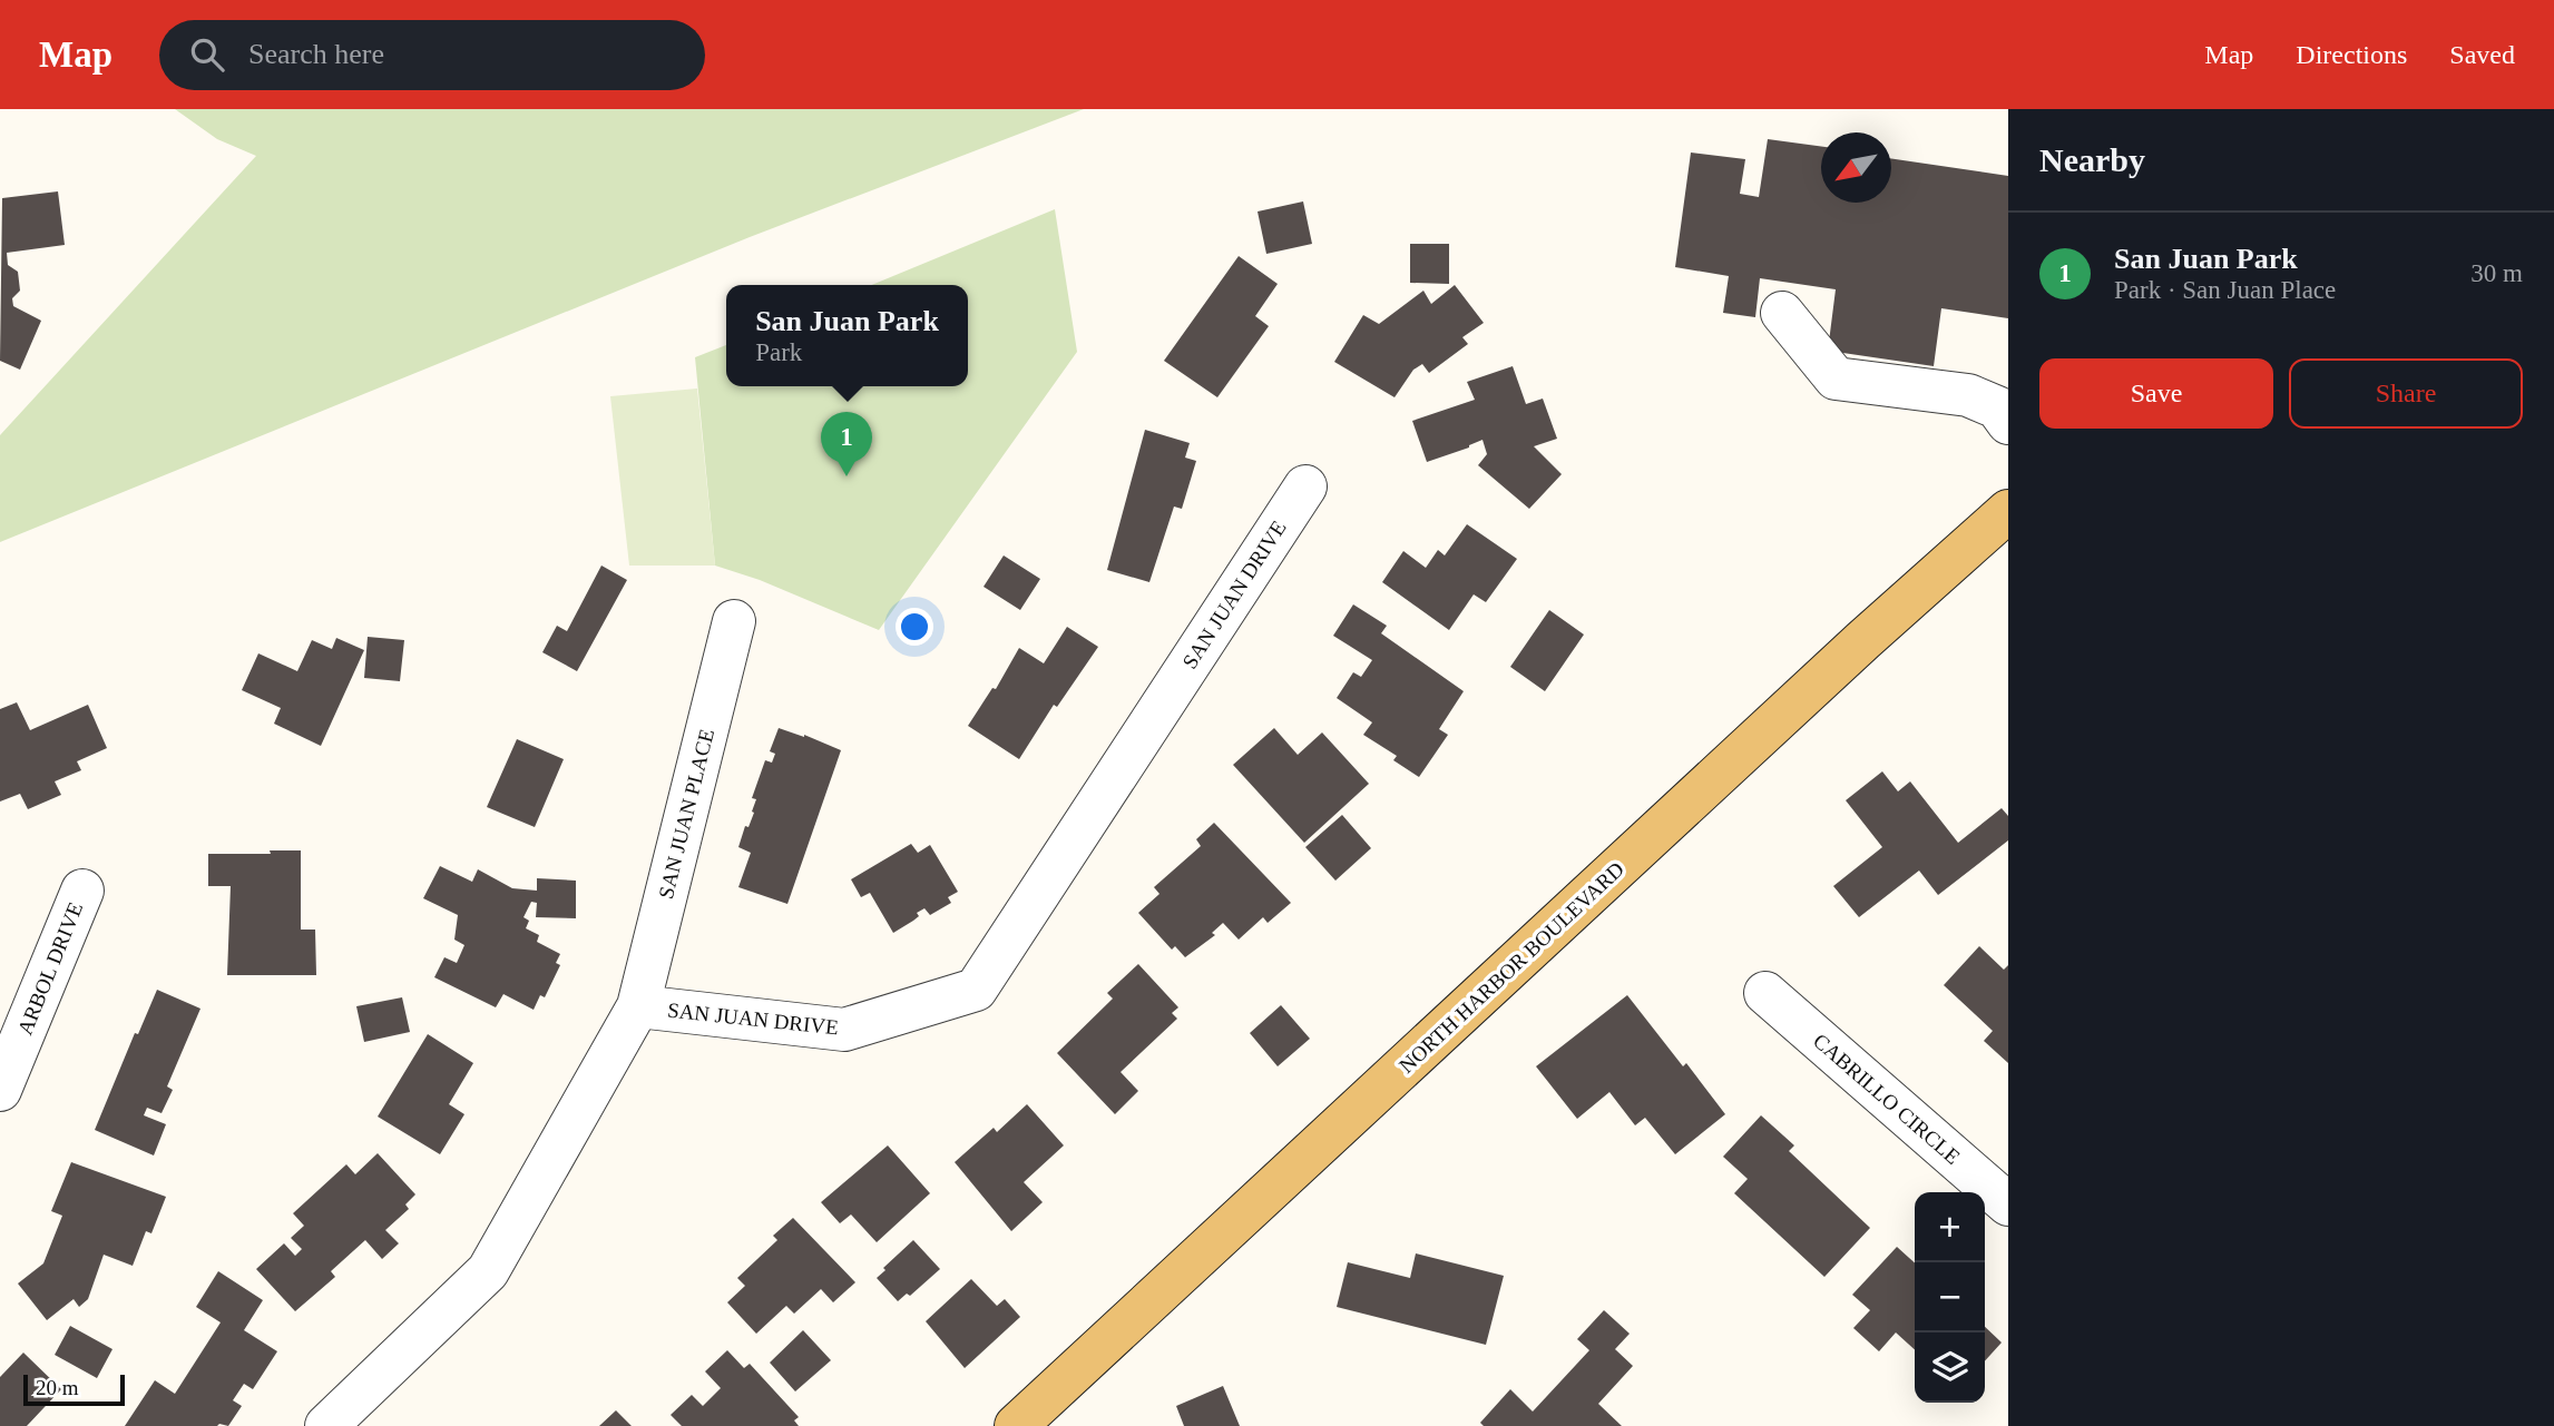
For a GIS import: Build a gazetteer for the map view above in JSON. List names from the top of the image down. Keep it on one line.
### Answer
{"streets":{"main road":["NORTH HARBOR BOULEVARD"],"street":["SAN JUAN DRIVE","SAN JUAN PLACE","ARBOL DRIVE","CABRILLO CIRCLE"]},"crossings":[["SAN JUAN DRIVE","SAN JUAN PLACE"]],"scale_bar":"20 m","north":"bottom left","page":{"header":"Map","search":"Search here","nav":["Map","Directions","Saved"],"heading":"Nearby","list":[{"mark":"1","name":"San Juan Park","note":"Park · San Juan Place","value":"30 m"}],"popup":["San Juan Park","Park"],"buttons":["Save","Share"],"pins":"1","map_buttons":["+","−"],"scale":"20 m"}}
